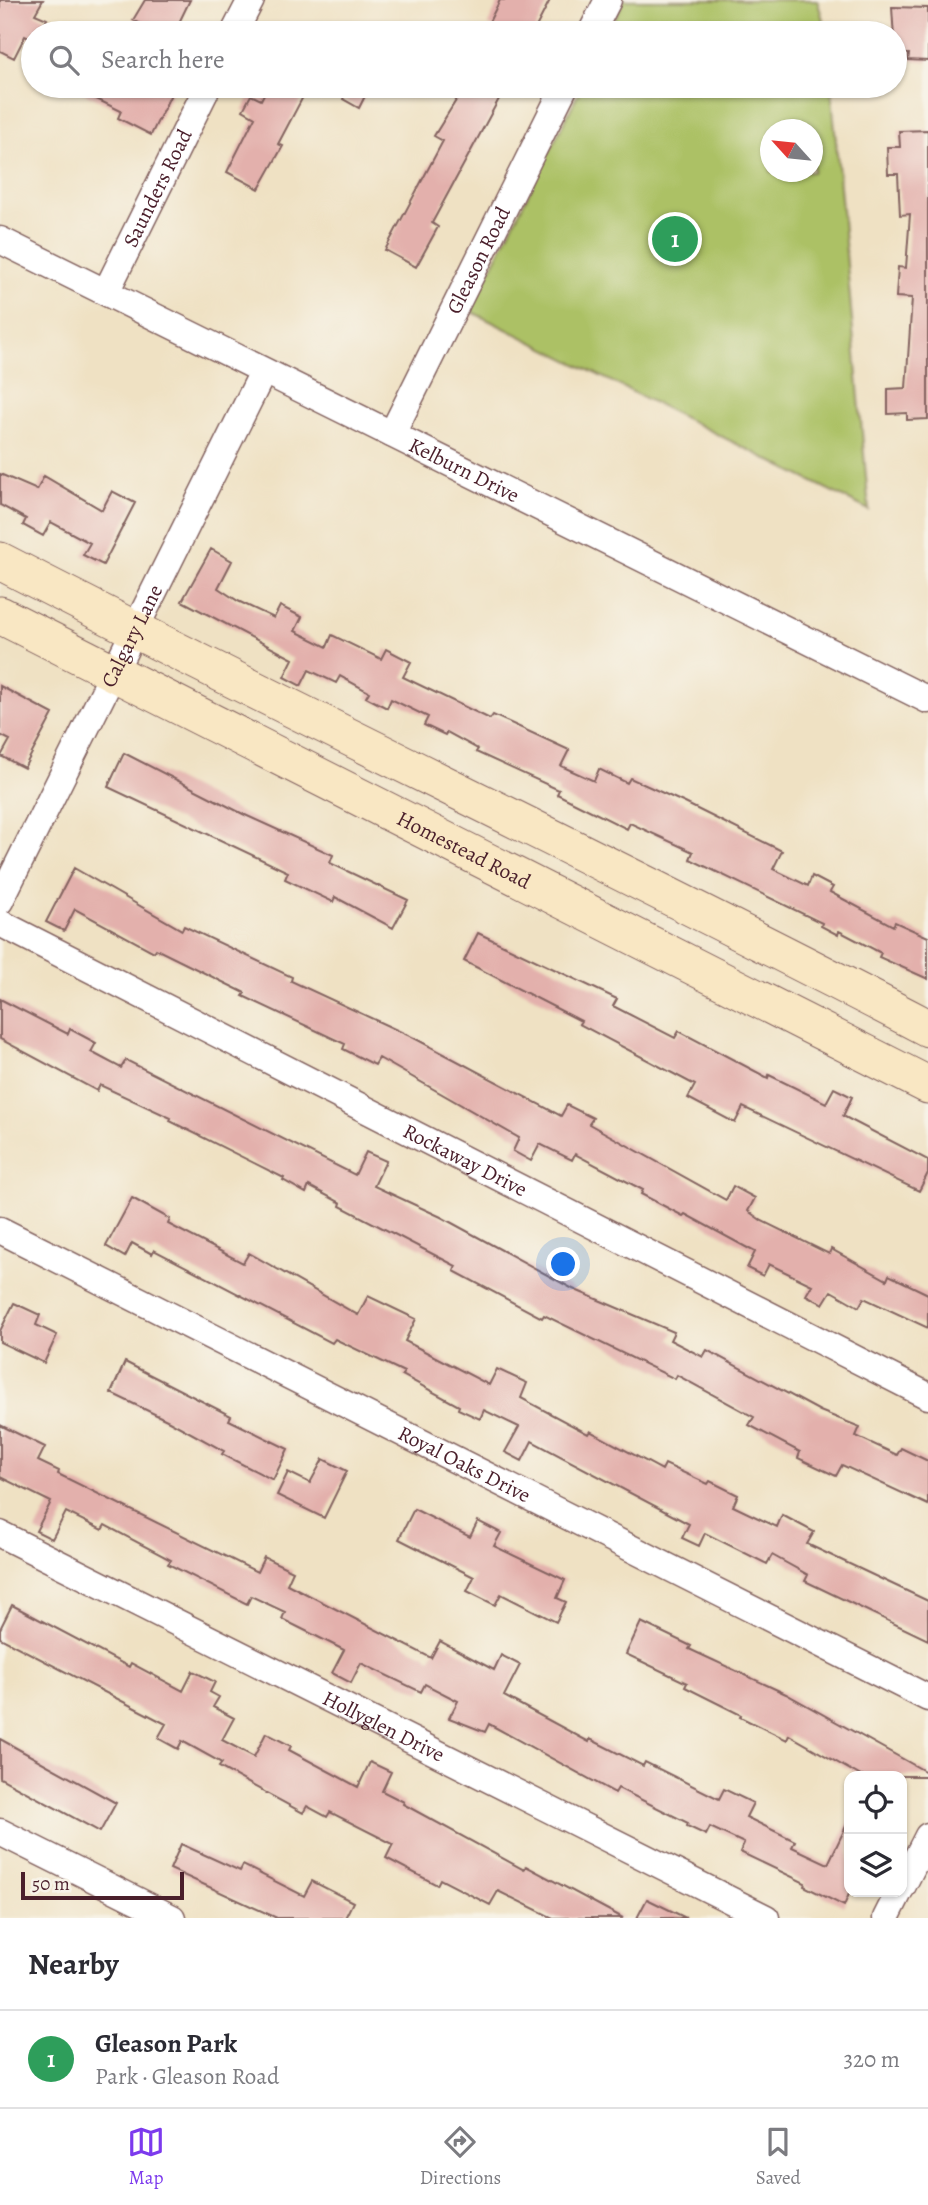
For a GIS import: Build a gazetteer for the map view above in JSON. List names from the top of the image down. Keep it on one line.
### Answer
{"streets":{"main road":["Homestead Road"],"street":["Saunders Road","Gleason Road","Kelburn Drive","Calgary Lane","Rockaway Drive","Royal Oaks Drive","Hollyglen Drive"]},"crossings":[["Saunders Road","Kelburn Drive"],["Gleason Road","Kelburn Drive"],["Kelburn Drive","Calgary Lane"],["Calgary Lane","Homestead Road"]],"scale_bar":"50 m","north":"top left","page":{"search":"Search here","pins":"1","scale":"50 m","heading":"Nearby","list":[{"mark":"1","name":"Gleason Park","note":"Park · Gleason Road","value":"320 m"}],"nav":["Map","Directions","Saved"]}}
